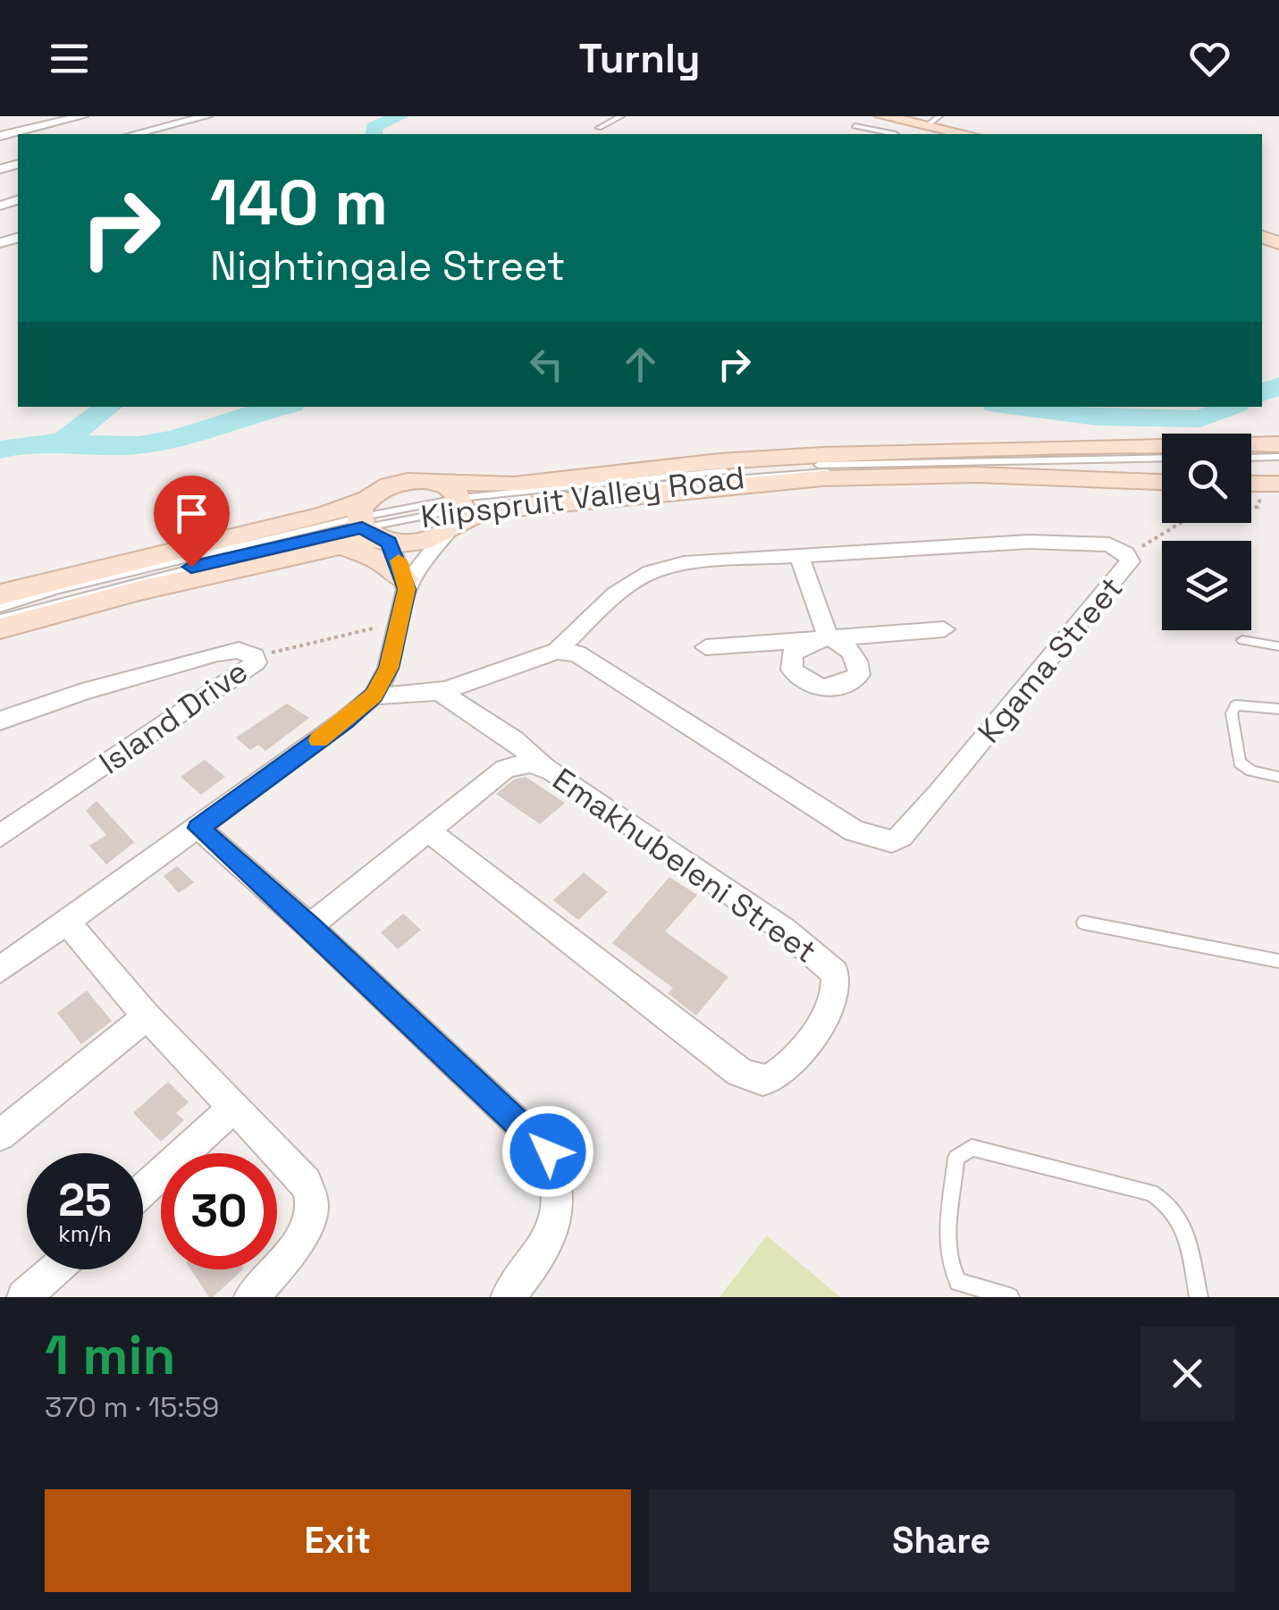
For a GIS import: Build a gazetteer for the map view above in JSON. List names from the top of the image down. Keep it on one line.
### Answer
{"streets":{"main road":["Klipspruit Valley Road"],"street":["Kgama Street","Island Drive","Emakhubeleni Street"]},"page":{"header":"Turnly","turn":["140 m","Nightingale Street"],"speed":"25 km/h","limit":"30","heading":["1 min","370 m · 15:59"],"buttons":["Exit","Share"]}}
